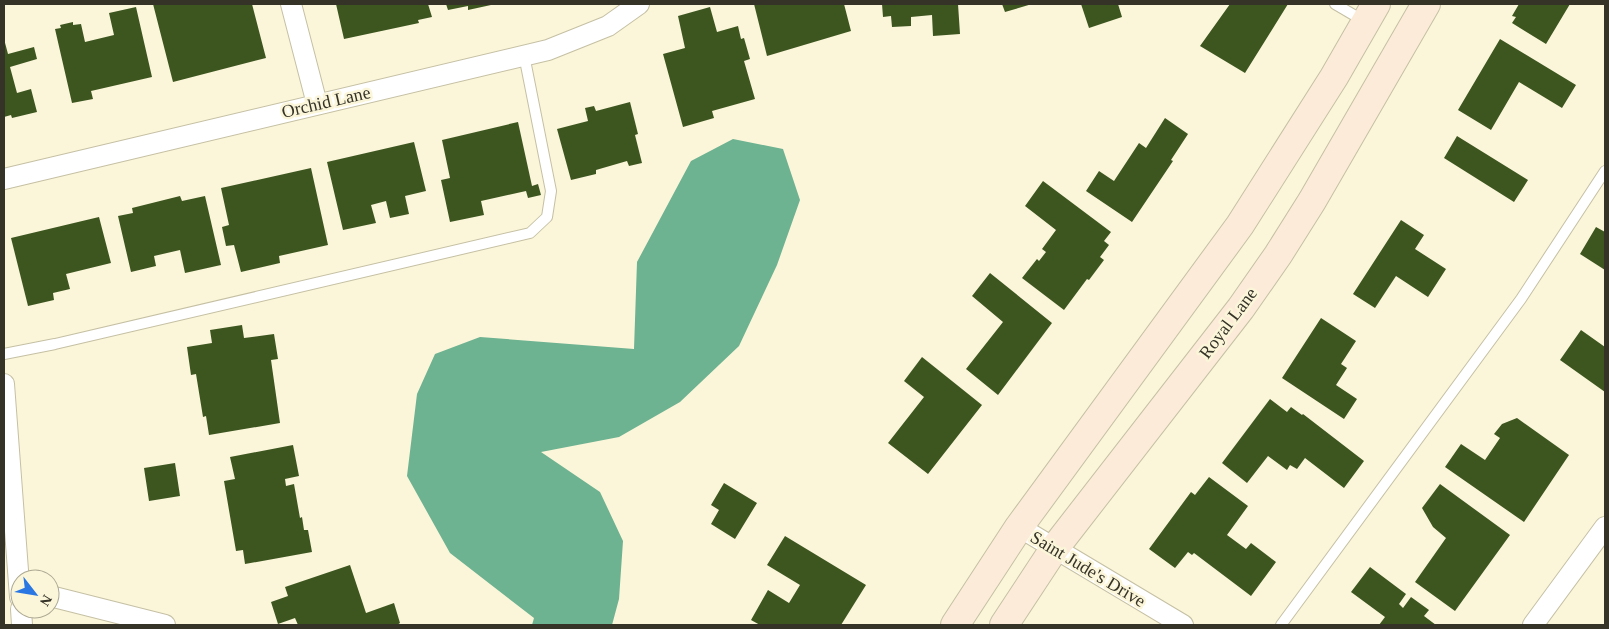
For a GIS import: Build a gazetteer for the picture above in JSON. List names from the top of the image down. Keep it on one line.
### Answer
{"streets":{"main road":["Royal Lane"],"street":["Orchid Lane","Saint Jude's Drive"]},"crossings":[["Royal Lane","Saint Jude's Drive"]],"north":"bottom right"}
